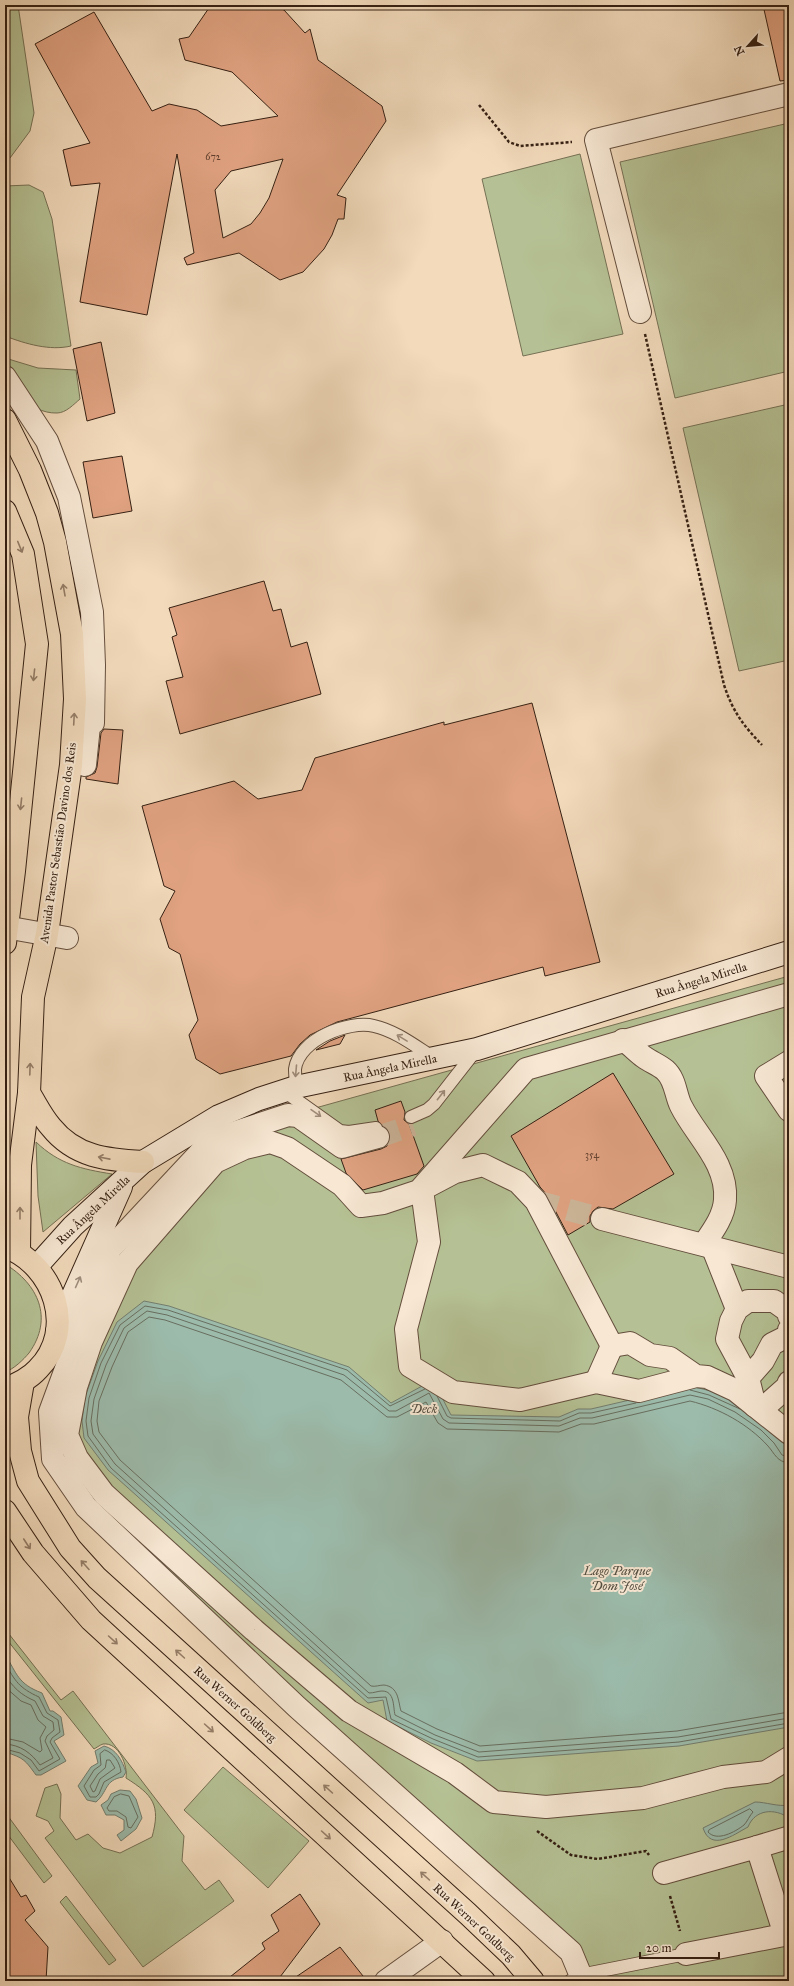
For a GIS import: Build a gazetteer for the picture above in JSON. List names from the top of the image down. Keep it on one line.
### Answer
{"streets":{"main road":["Avenida Pastor Sebastião Davino dos Reis","Rua Werner Goldberg"],"street":["Rua Ângela Mirella"]},"water":["Deck","Lago Parque Dom José"],"house_numbers":["672","354"],"scale_bar":"20 m","north":"bottom left"}
